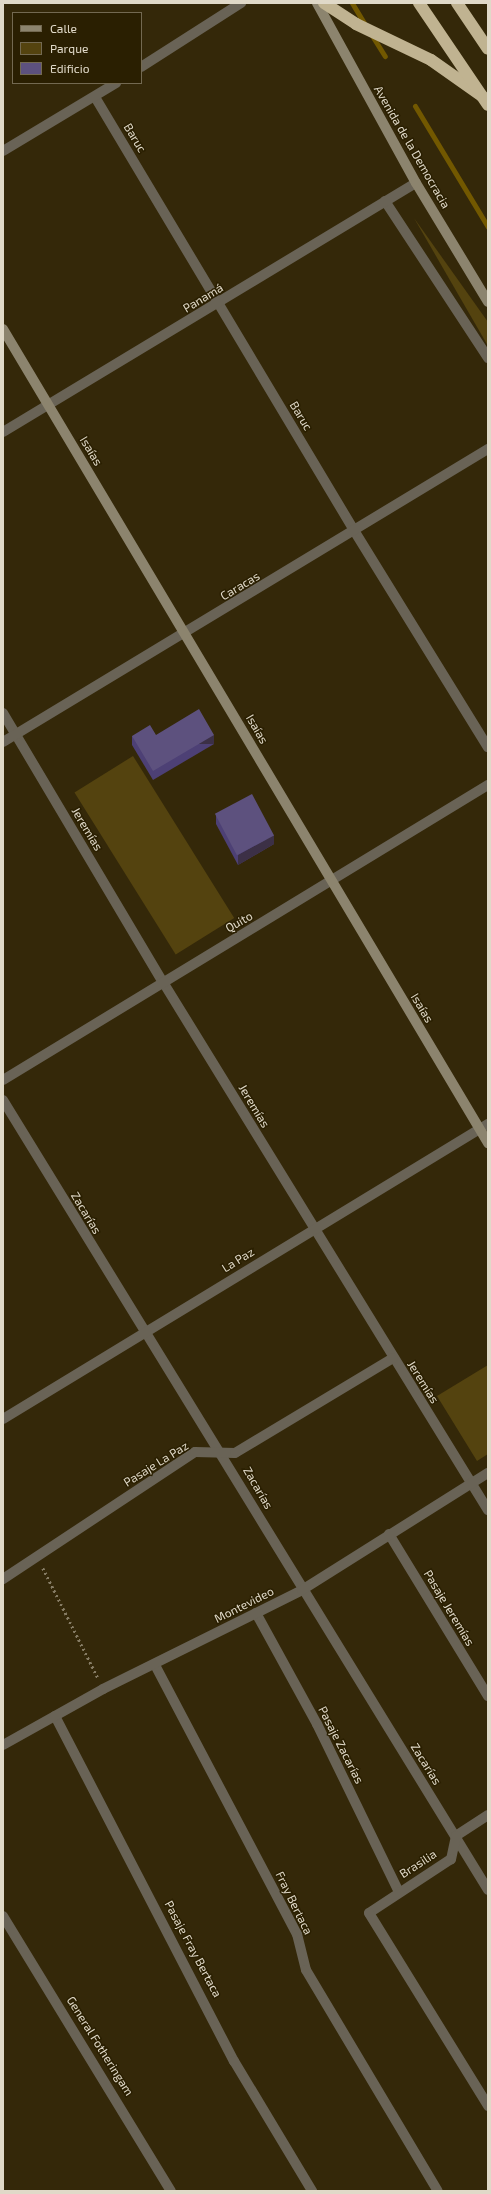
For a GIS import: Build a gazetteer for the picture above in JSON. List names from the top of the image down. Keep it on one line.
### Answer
{"streets":{"street":["Baruc","Avenida de la Democracia","Panamá","Isaías","Caracas","Jeremías","Quito","Zacarías","La Paz","Pasaje La Paz","Montevideo","Pasaje Jeremías","Pasaje Zacarías","Brasilia","Fray Bertaca","Pasaje Fray Bertaca","General Fotheringam"]},"crossings":[["Baruc","Panamá"],["Baruc","Caracas"],["Avenida de la Democracia","Panamá"],["Panamá","Isaías"],["Isaías","Caracas"],["Isaías","Quito"],["Isaías","La Paz"],["Caracas","Jeremías"],["Jeremías","Quito"],["Jeremías","La Paz"],["Jeremías","Pasaje La Paz"],["Jeremías","Montevideo"],["Zacarías","La Paz"],["Zacarías","Pasaje La Paz"],["Zacarías","Montevideo"],["Zacarías","Brasilia"],["Montevideo","Pasaje Jeremías"],["Montevideo","Pasaje Zacarías"],["Montevideo","Fray Bertaca"],["Montevideo","Pasaje Fray Bertaca"],["Pasaje Zacarías","Brasilia"]],"legend":["Calle","Parque","Edificio"]}
